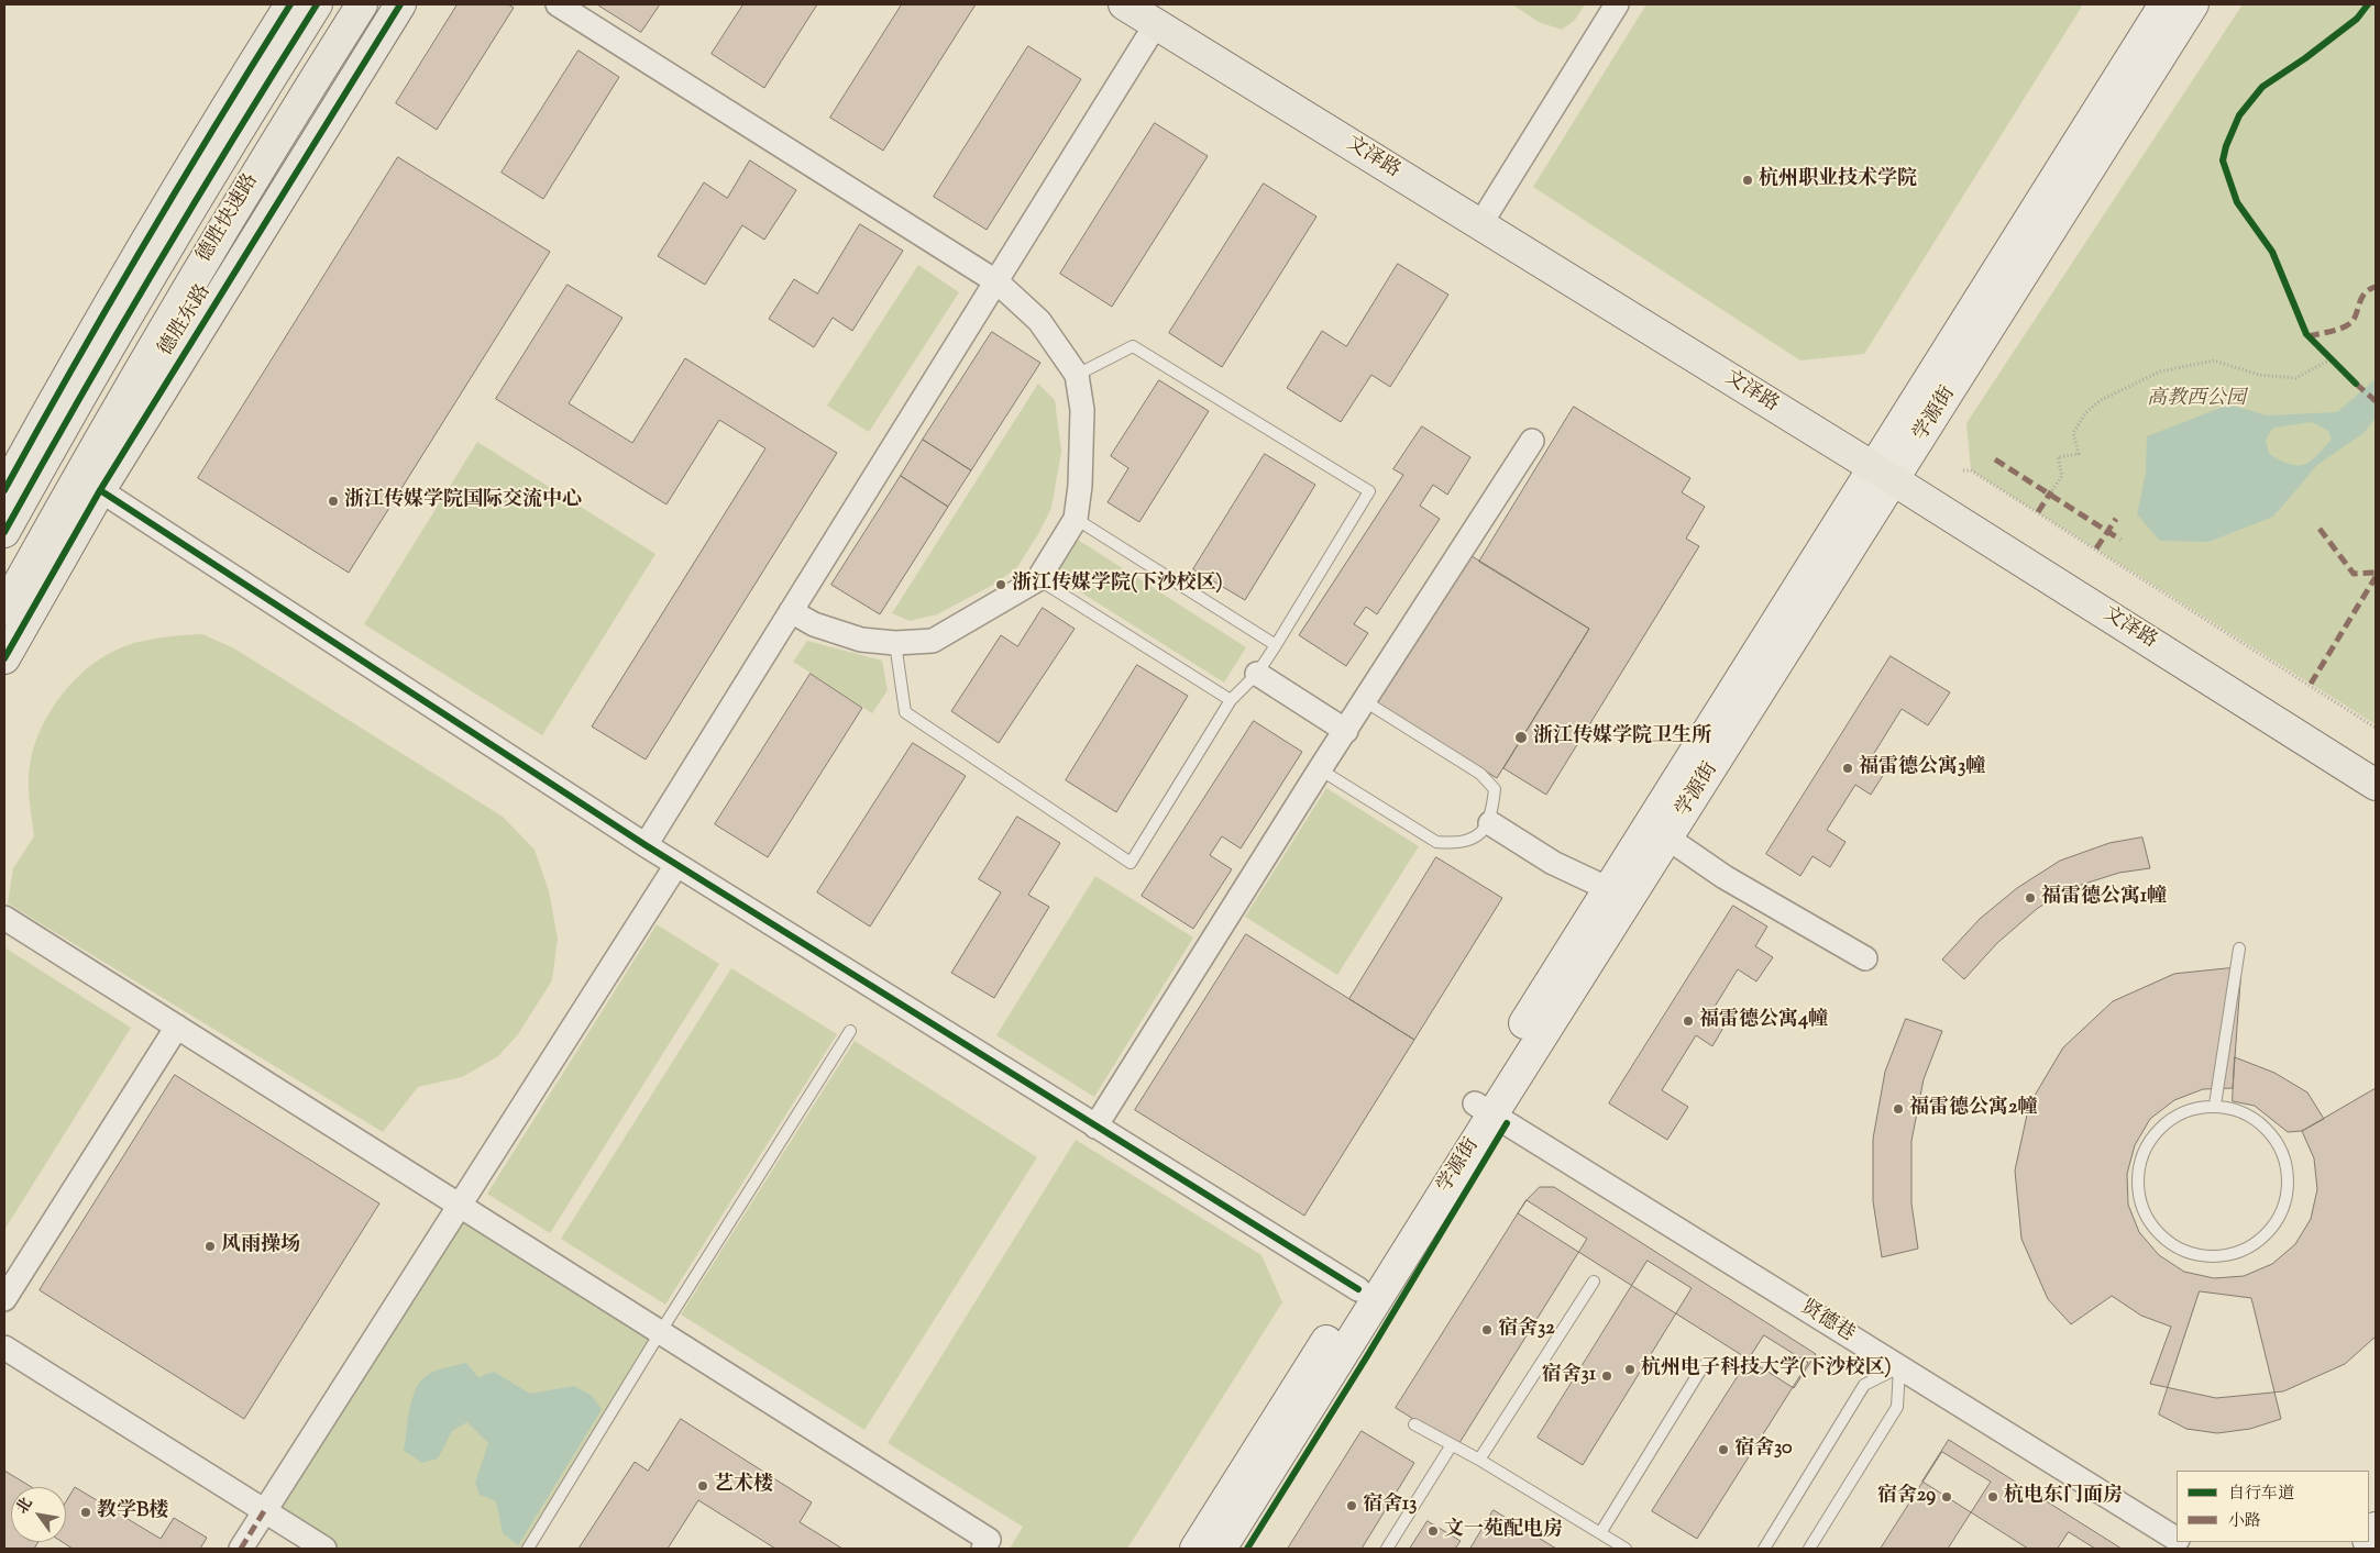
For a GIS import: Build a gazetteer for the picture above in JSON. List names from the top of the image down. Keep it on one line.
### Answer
{"streets":{"main road":["文泽路","德胜快速路","德胜东路","学源街"],"street":["贤德巷"]},"crossings":[["文泽路","学源街"],["学源街","贤德巷"]],"parks":["高教西公园"],"places":["杭州职业技术学院","浙江传媒学院国际交流中心","浙江传媒学院(下沙校区)","浙江传媒学院卫生所","福雷德公寓3幢","福雷德公寓1幢","福雷德公寓4幢","福雷德公寓2幢","风雨操场","宿舍32","杭州电子科技大学(下沙校区)","宿舍31","宿舍30","艺术楼","宿舍29","杭电东门面房","宿舍13","教学B楼","文一苑配电房"],"legend":["自行车道","小路"],"north":"top left"}
